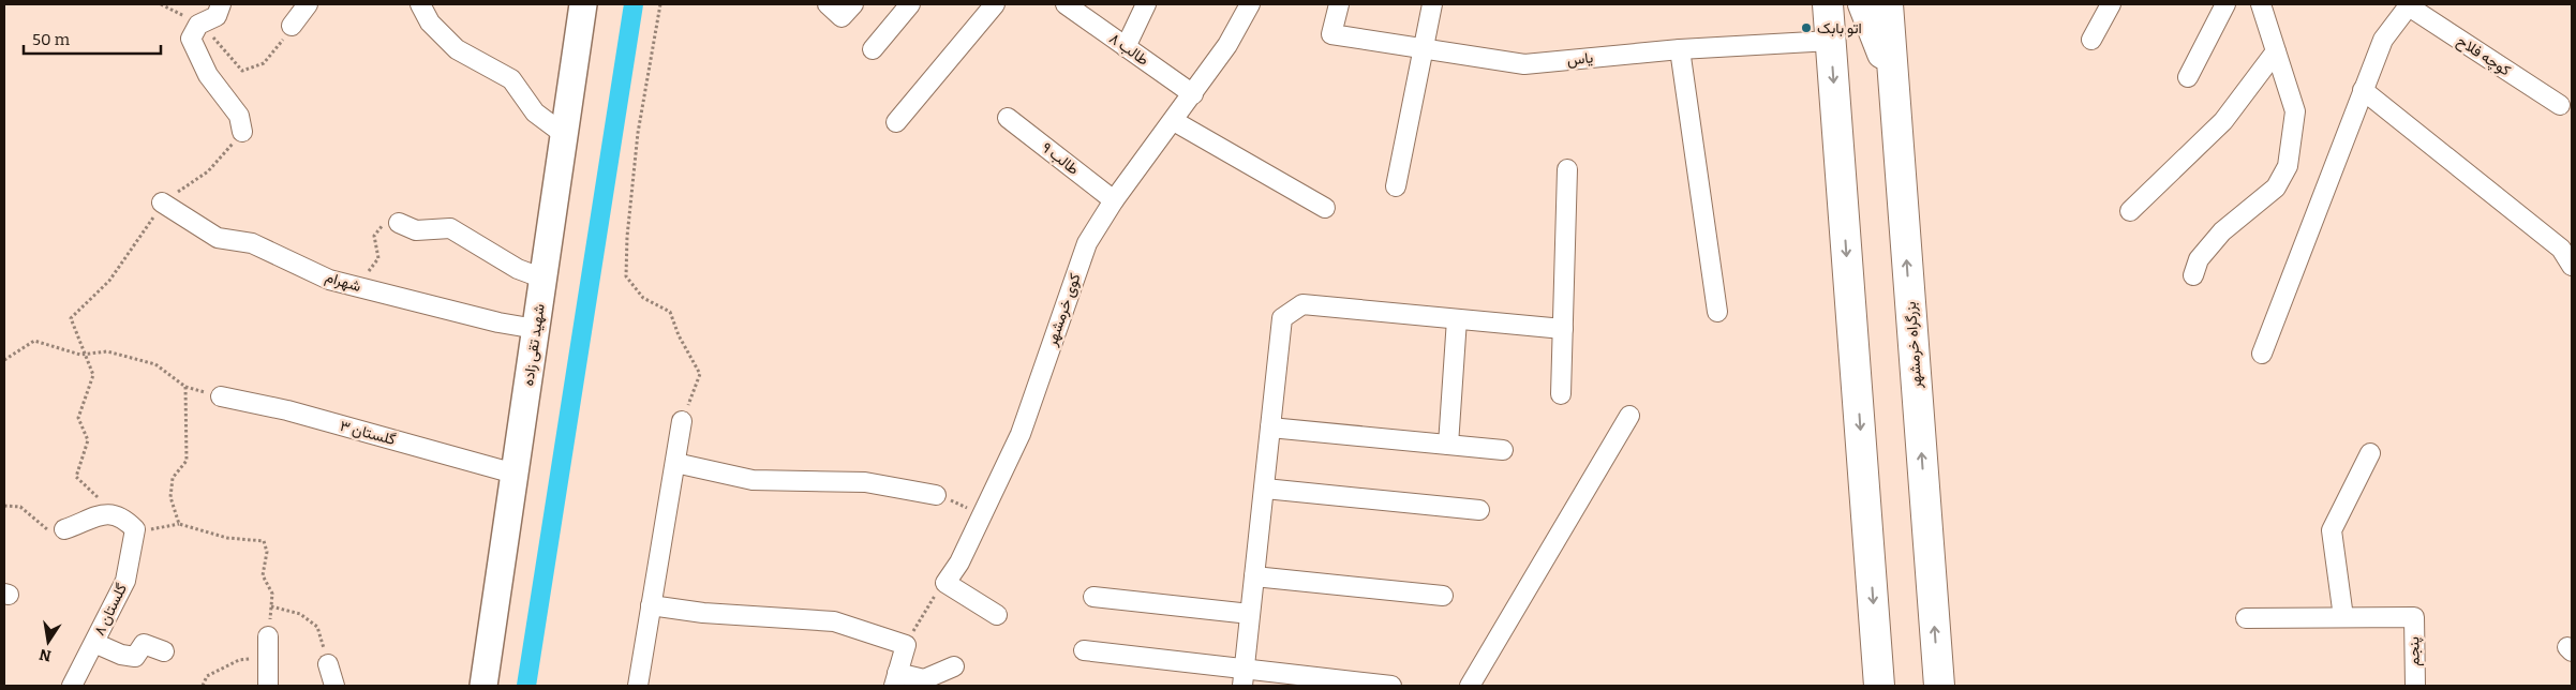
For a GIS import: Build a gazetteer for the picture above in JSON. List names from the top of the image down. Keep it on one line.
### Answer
{"streets":{"highway":["بزرگراه خرمشهر"],"main road":["شهید تقی زاده"],"street":["طالب ۸","کوچه فلاح","یاس","طالب ۹","شهرام","کوی خرمشهر","گلستان ۳","گلستان ۸","پنجم"]},"crossings":[["طالب ۸","کوی خرمشهر"],["طالب ۹","کوی خرمشهر"],["شهرام","شهید تقی زاده"],["شهید تقی زاده","گلستان ۳"]],"places":["اتو بابک"],"scale_bar":"50 m","north":"bottom"}
